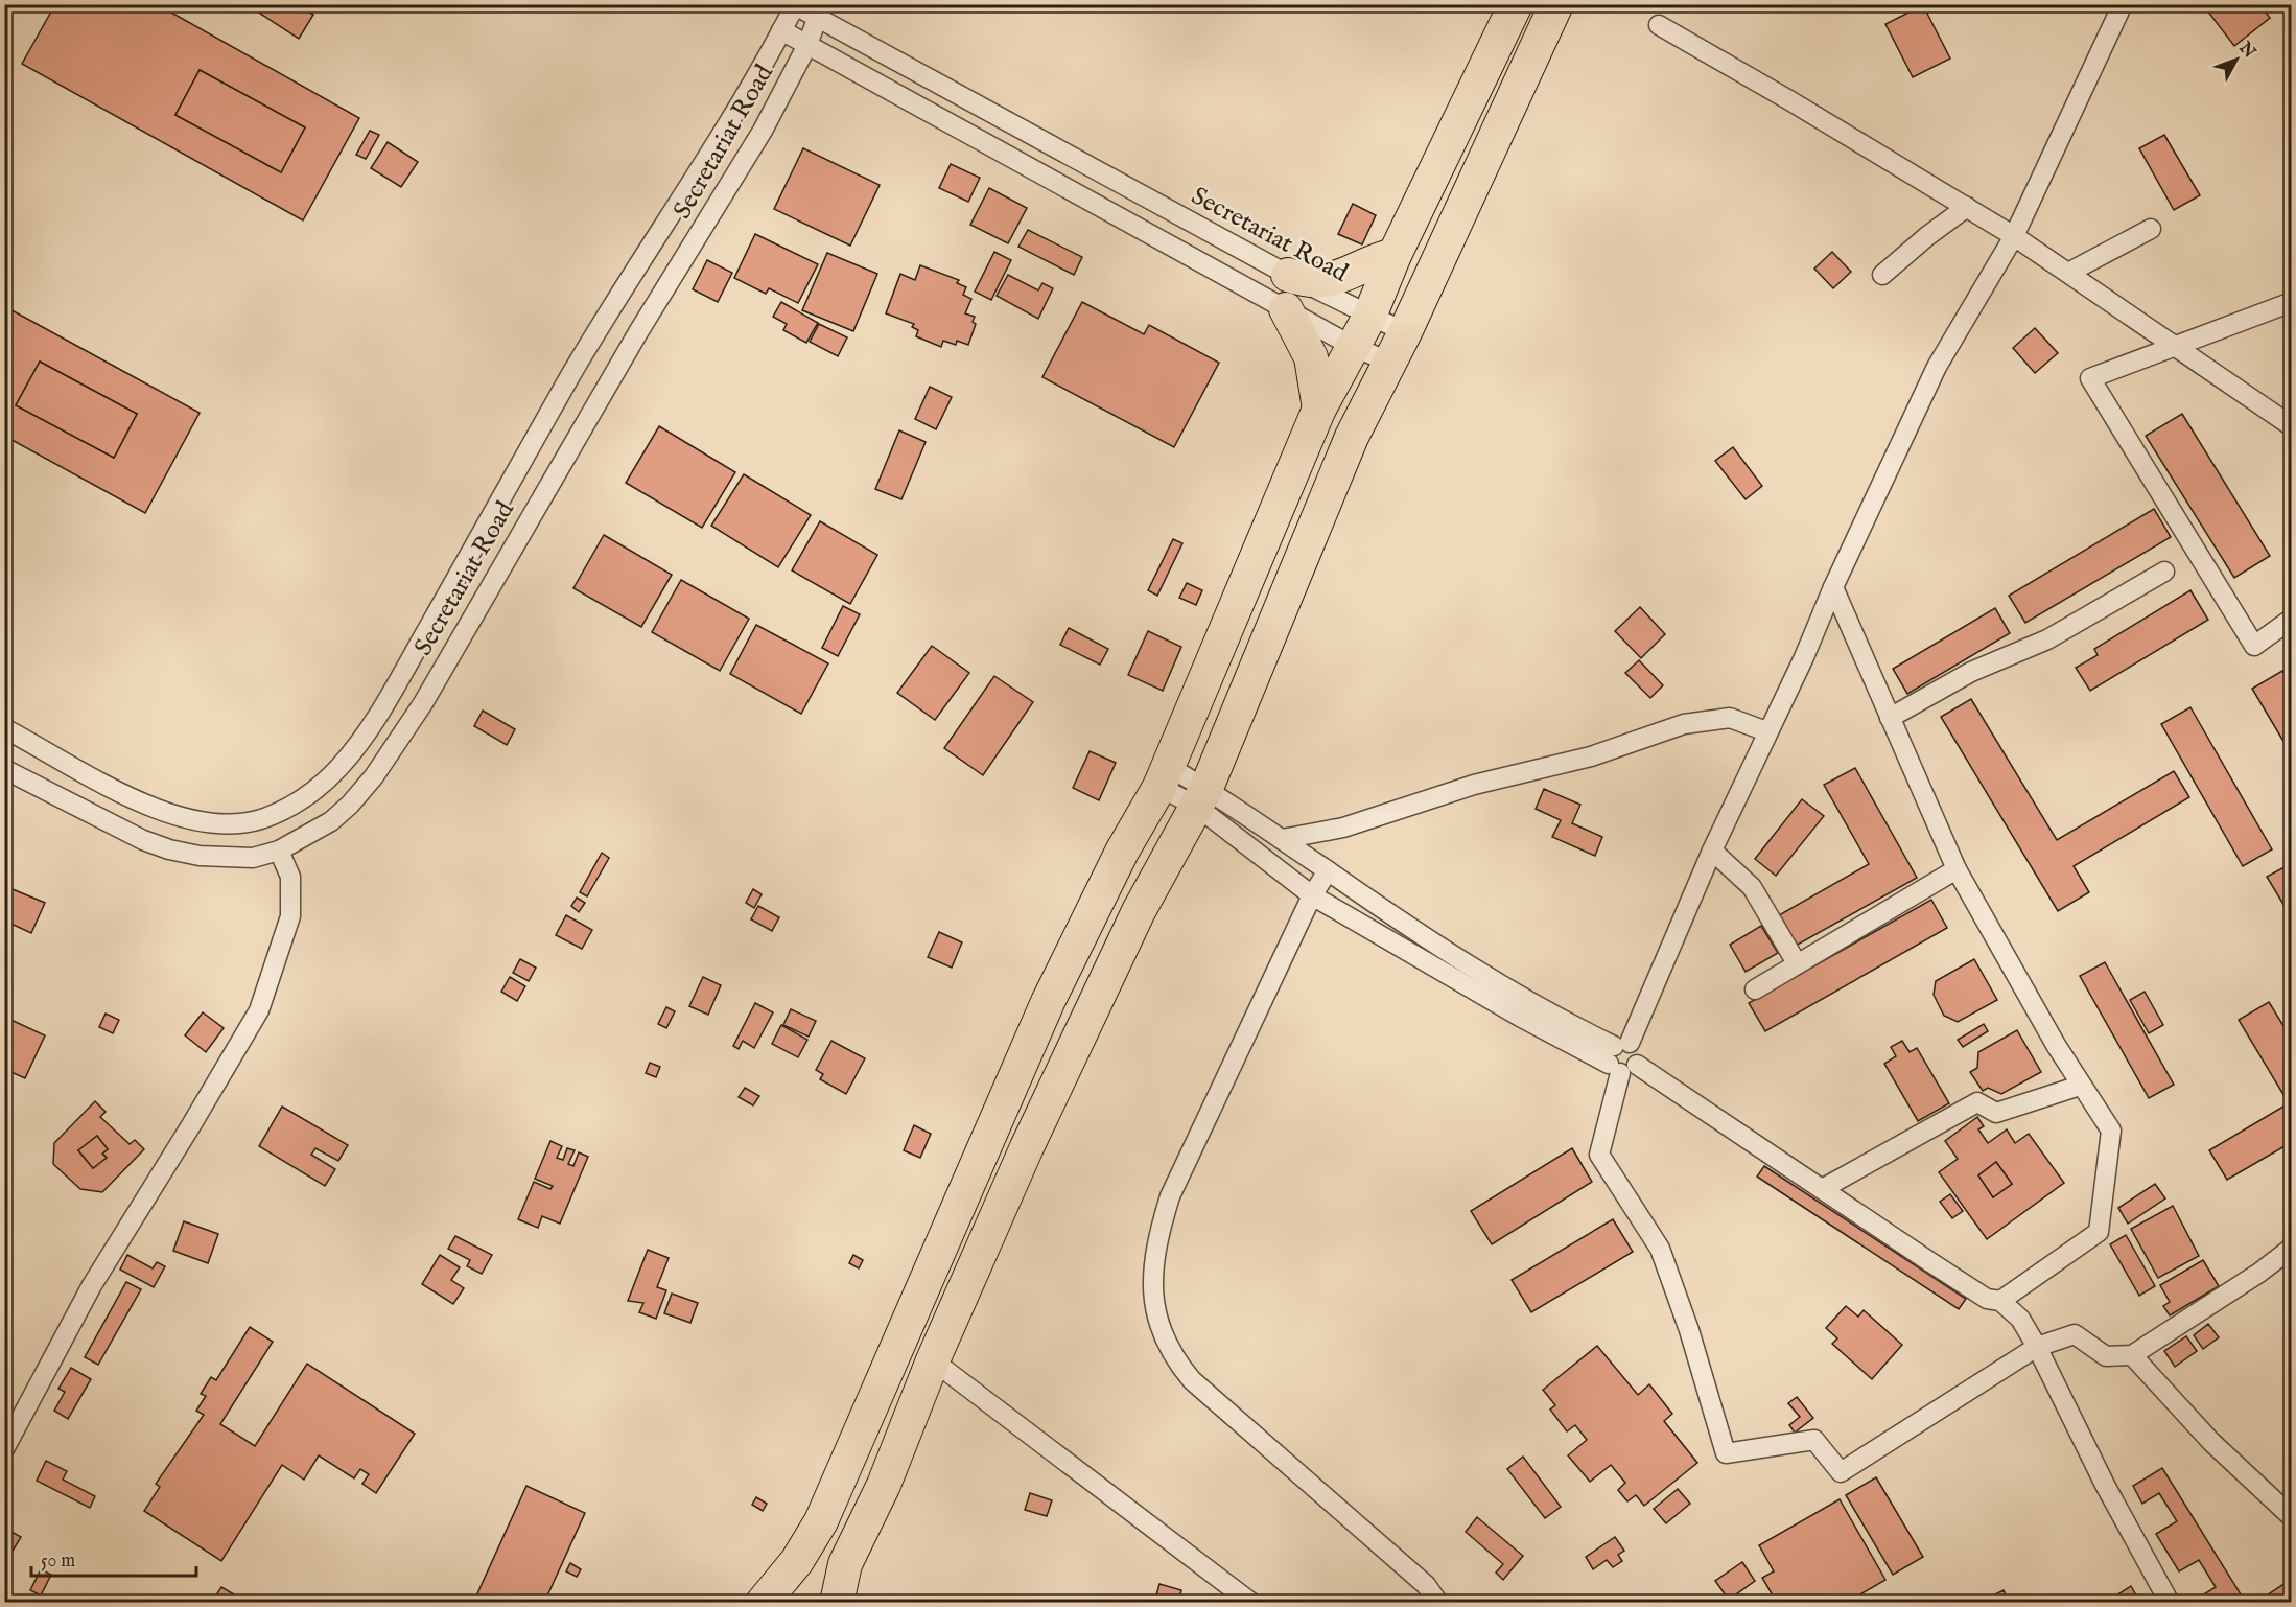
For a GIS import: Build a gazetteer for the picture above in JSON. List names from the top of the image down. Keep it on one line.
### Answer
{"streets":{"street":["Secretariat Road"]},"scale_bar":"50 m","north":"top right"}
